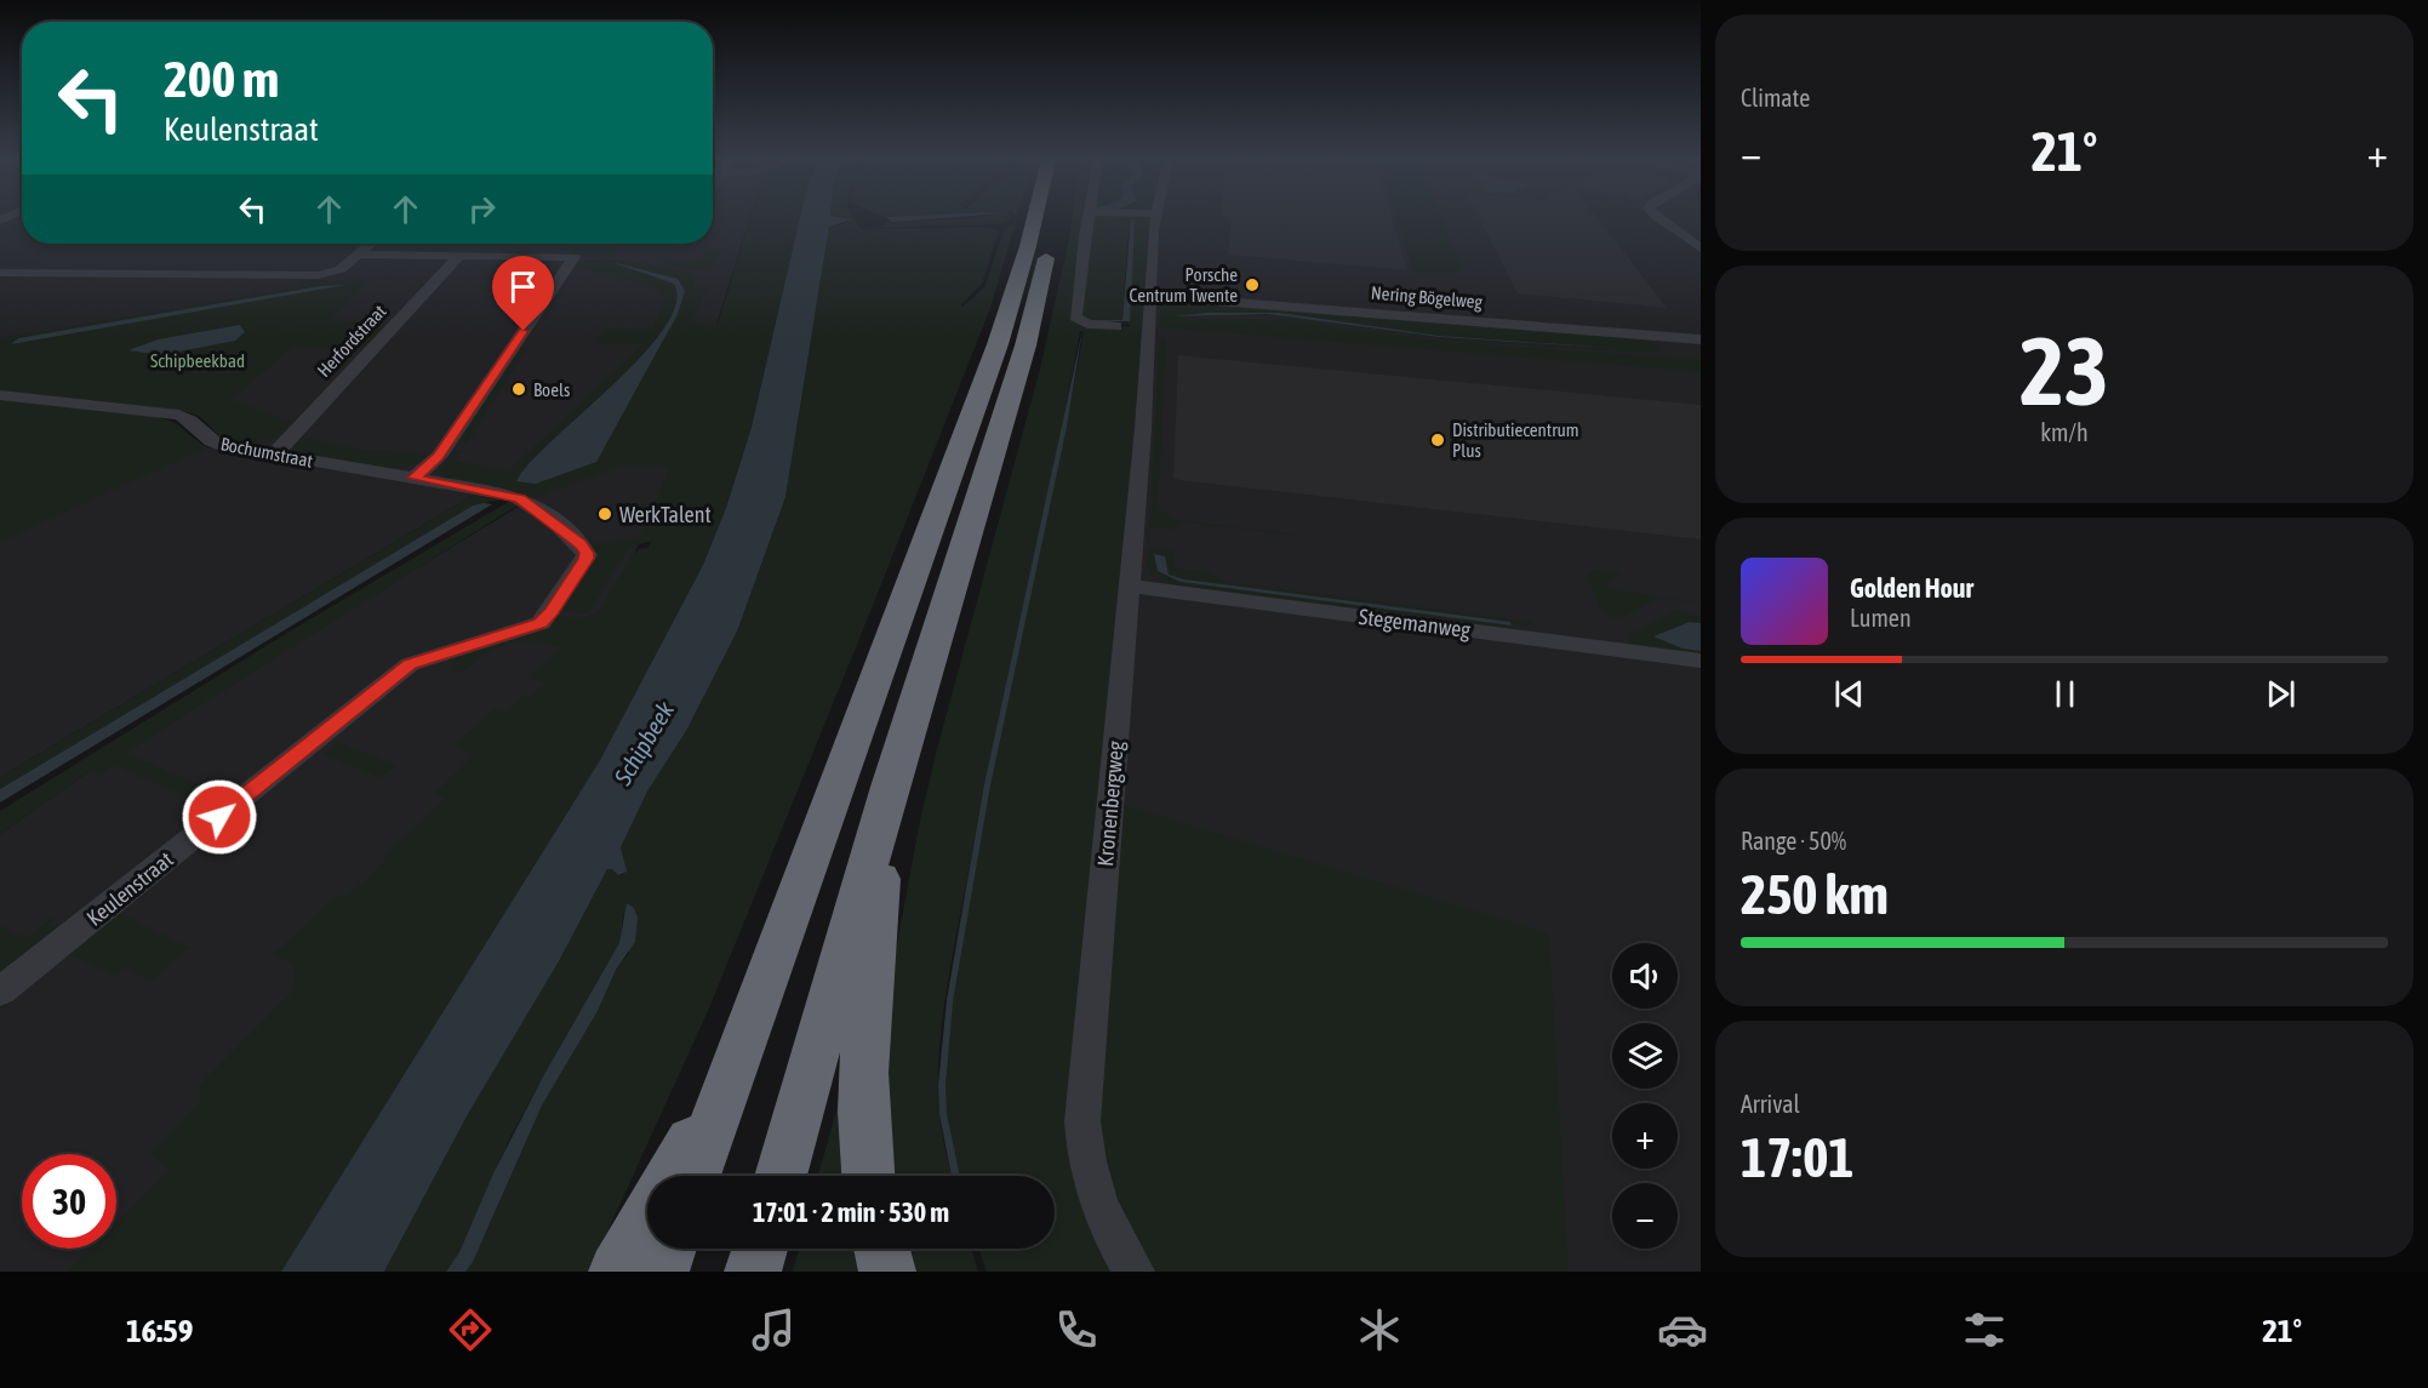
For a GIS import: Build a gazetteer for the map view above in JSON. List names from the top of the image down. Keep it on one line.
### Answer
{"streets":{"street":["Nering Bögelweg","Herfordstraat","Bochumstraat","Stegemanweg","Kronenbergweg","Keulenstraat"]},"crossings":[["Nering Bögelweg","Kronenbergweg"],["Herfordstraat","Bochumstraat"],["Bochumstraat","Keulenstraat"],["Stegemanweg","Kronenbergweg"]],"water":["Schipbeek"],"parks":["Schipbeekbad"],"places":["Porsche Centrum Twente","Boels","Distributiecentrum Plus","WerkTalent"],"page":{"tile":["Climate",["23","km/h"],["Range · 50%","250 km"],["Arrival","17:01"]],"turn":["200 m","Keulenstraat"],"heat":["−","21°","+"],"song":["Golden Hour","Lumen"],"map_buttons":["+","−"],"limit":"30","trip":"17:01 · 2 min · 530 m","tabs":["16:59","21°"]}}
